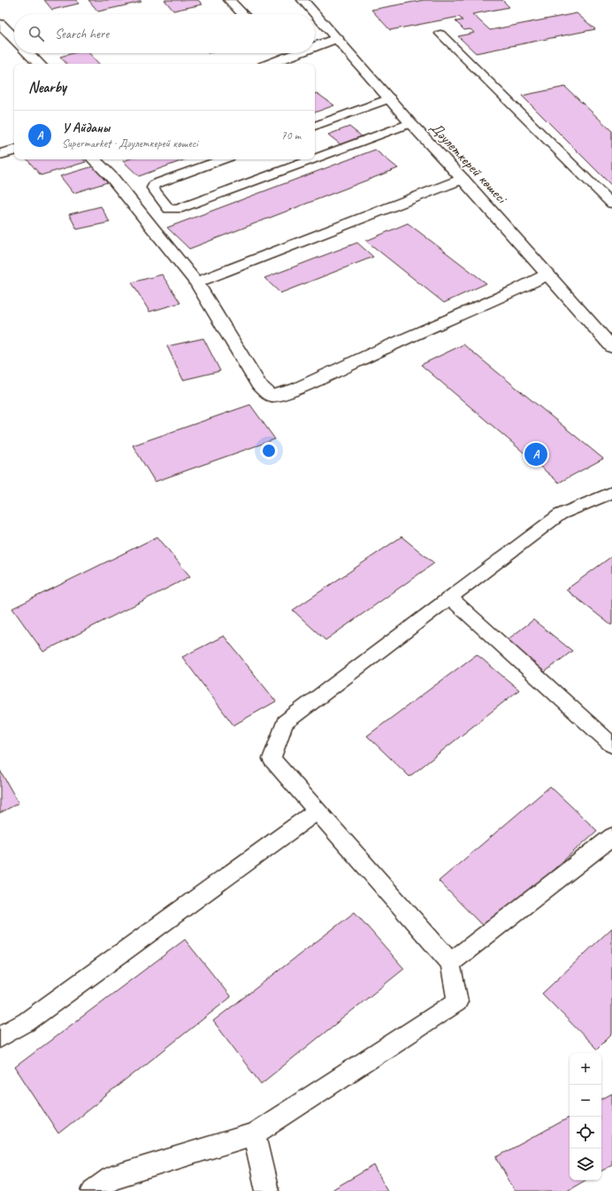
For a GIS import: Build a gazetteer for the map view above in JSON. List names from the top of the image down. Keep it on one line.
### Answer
{"streets":{"street":["Дәулеткерей көшесі"]},"page":{"search":"Search here","heading":"Nearby","list":[{"mark":"A","name":"У Айданы","note":"Supermarket · Дәулеткерей көшесі","value":"70 m"}],"pins":"A","map_buttons":["+","−"]}}
